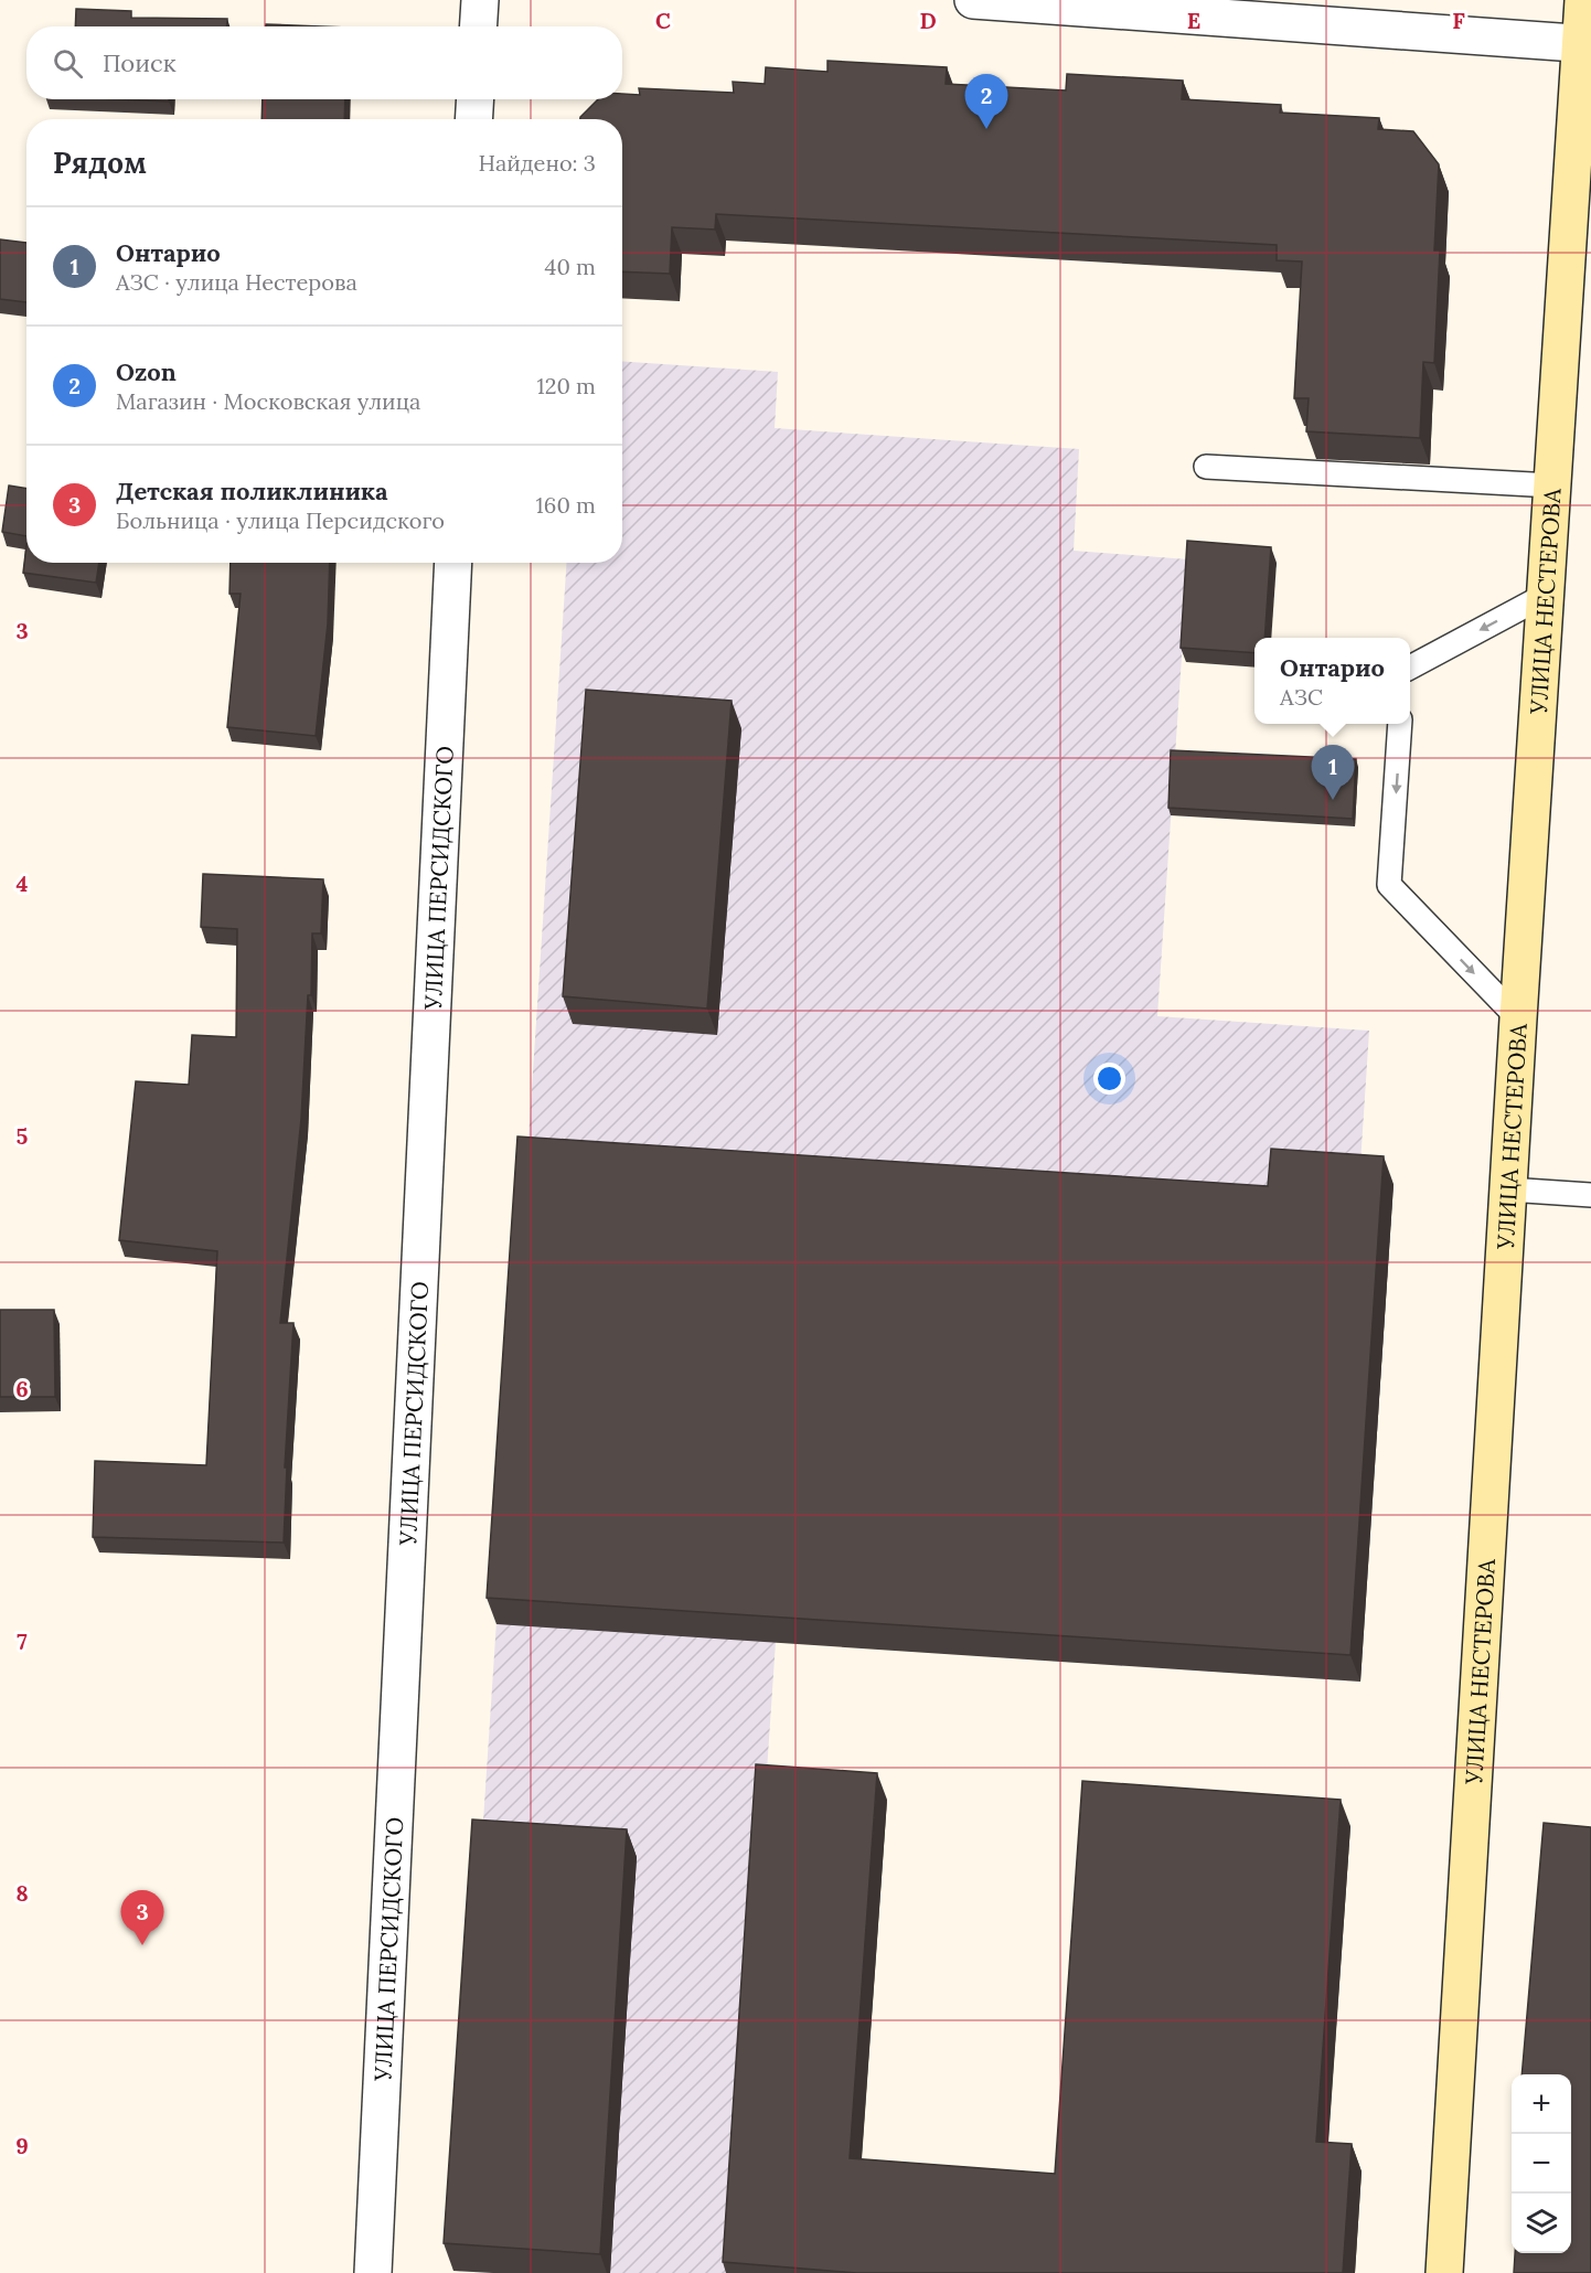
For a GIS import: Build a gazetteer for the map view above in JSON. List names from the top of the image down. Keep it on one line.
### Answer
{"streets":{"main road":["УЛИЦА НЕСТЕРОВА"],"street":["УЛИЦА ПЕРСИДСКОГО"]},"page":{"search":"Поиск","pins":["2","1","3"],"heading":["Рядом","Найдено: 3"],"list":[{"mark":"1","name":"Онтарио","note":"АЗС · улица Нестерова","value":"40 m"},{"mark":"2","name":"Ozon","note":"Магазин · Московская улица","value":"120 m"},{"mark":"3","name":"Детская поликлиника","note":"Больница · улица Персидского","value":"160 m"}],"popup":["Онтарио","АЗС"],"map_buttons":["+","−"]},"grid":{"columns":["C","D","E","F"],"rows":["3","4","5","6","7","8","9"]}}
